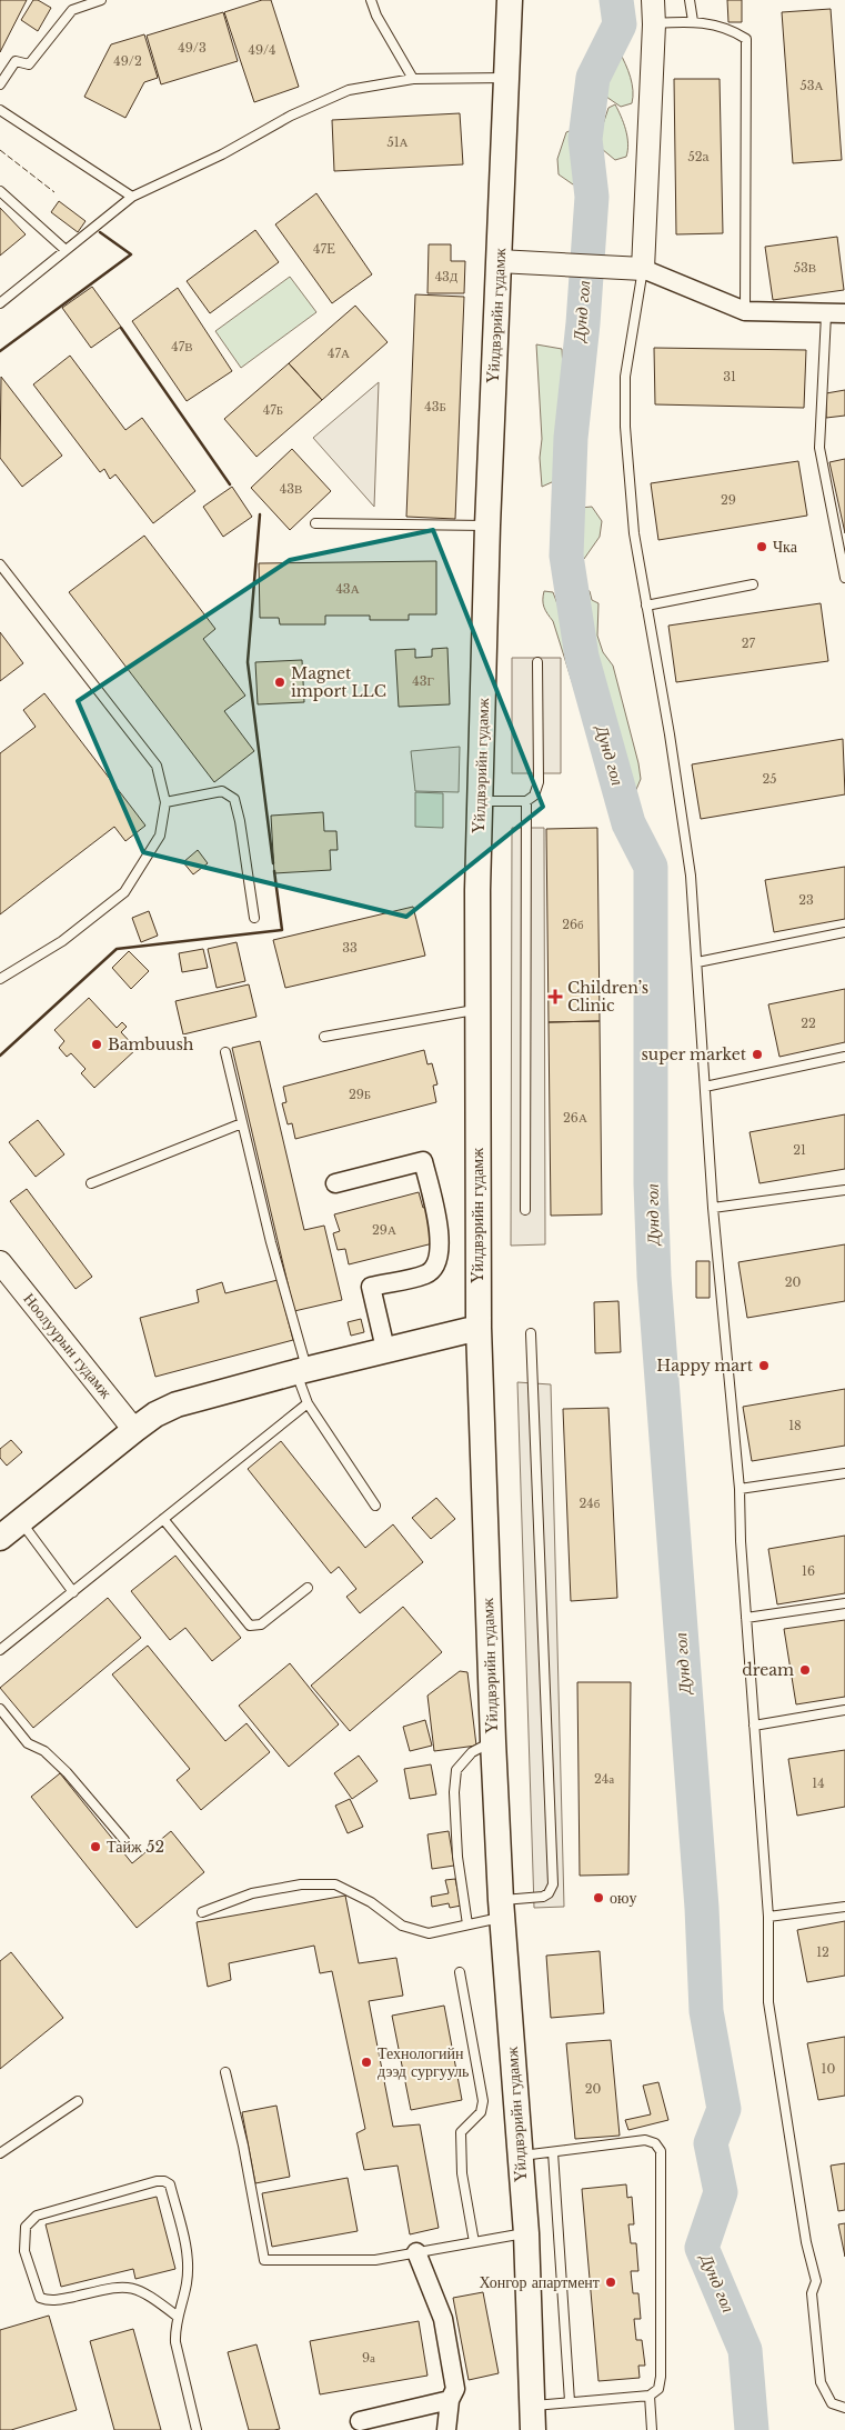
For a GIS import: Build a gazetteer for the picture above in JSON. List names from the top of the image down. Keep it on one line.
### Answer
{"streets":{"main road":["Yйлдвэрийн гудамж"],"street":["Ноолуурын гудамж"]},"water":["Дунд гол"],"places":{"other":["Чка","Magnet import LLC","Bambuush","super market","Happy mart","dream","Тайж 52","оюу","Технологийн дээд сургууль","Хонгор апартмент"],"health":["Children’s Clinic"]},"house_numbers":["49/3","49/4","49/2","53А","51А","52a","47E","53В","43Д","47В","47А","31","43Б","47Б","43В","29","43А","27","43Г","25","23","26б","33","22","29Б","26А","21","29А","20","18","24б","16","24а","14","12","10","20","9а"]}
